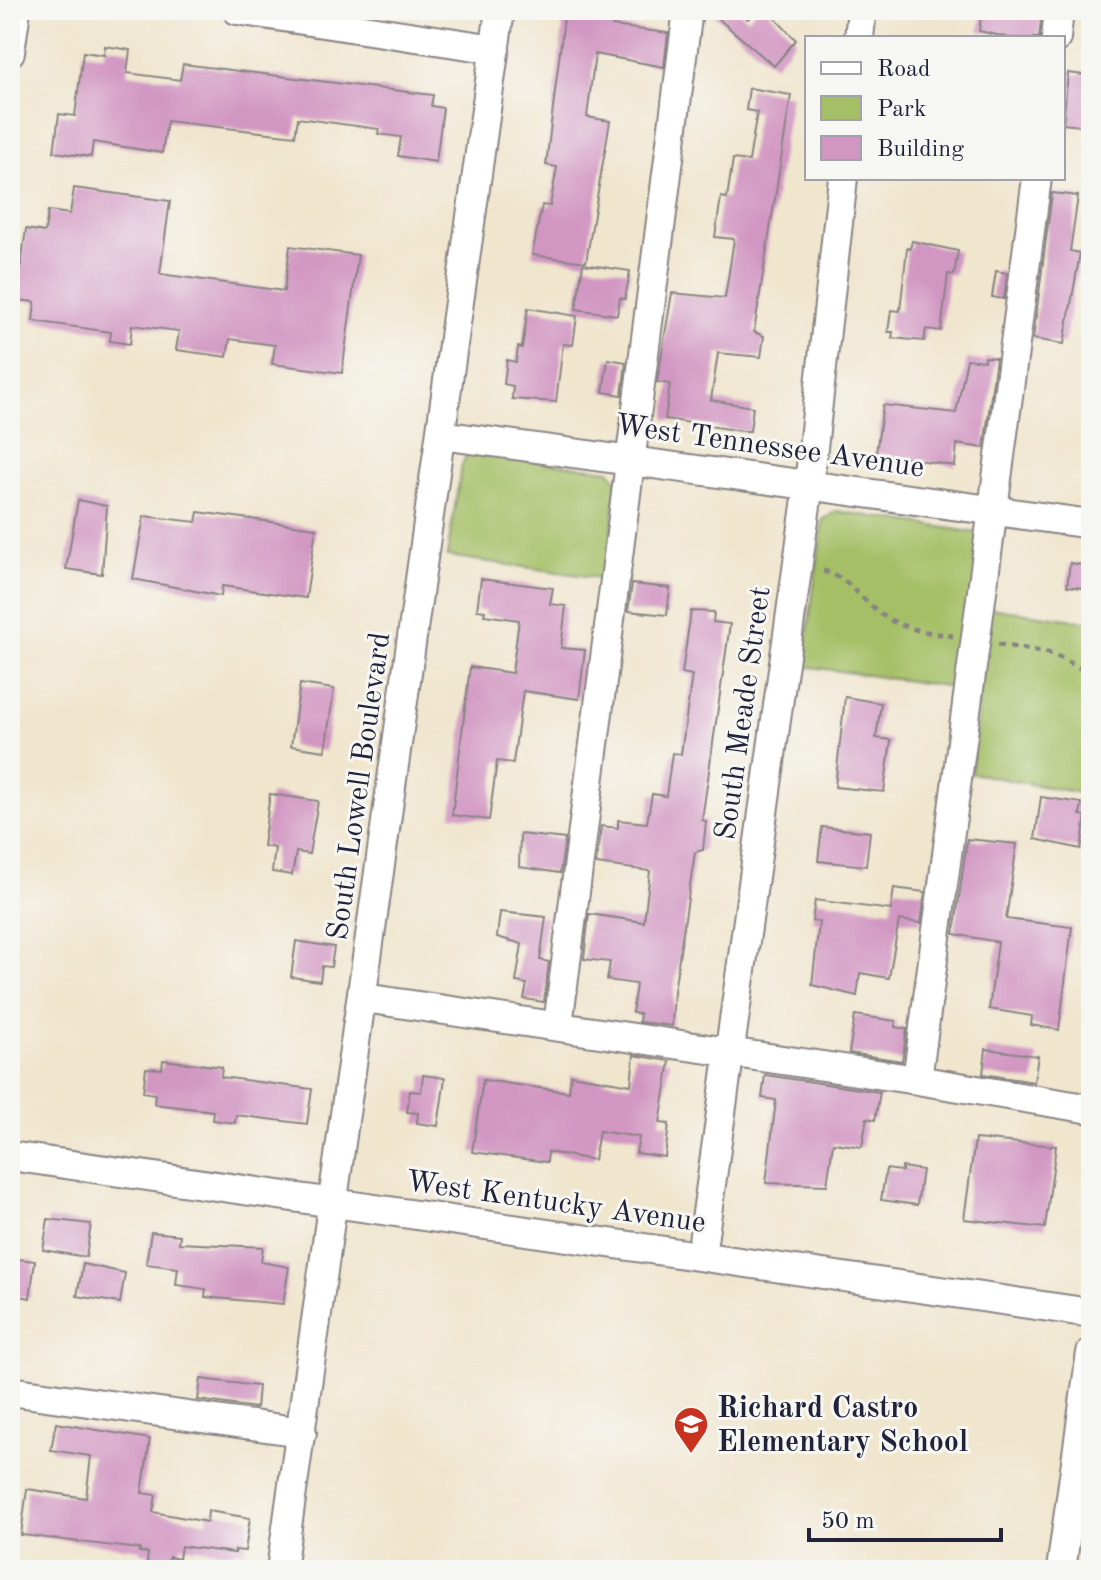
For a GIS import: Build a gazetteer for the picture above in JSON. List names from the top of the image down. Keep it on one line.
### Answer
{"streets":{"street":["West Tennessee Avenue","South Meade Street","South Lowell Boulevard","West Kentucky Avenue"]},"crossings":[["West Tennessee Avenue","South Meade Street"],["West Tennessee Avenue","South Lowell Boulevard"],["South Meade Street","West Kentucky Avenue"],["South Lowell Boulevard","West Kentucky Avenue"]],"places":{"school or university":["Richard Castro Elementary School"]},"legend":["Road","Park","Building"],"scale_bar":"50 m"}
